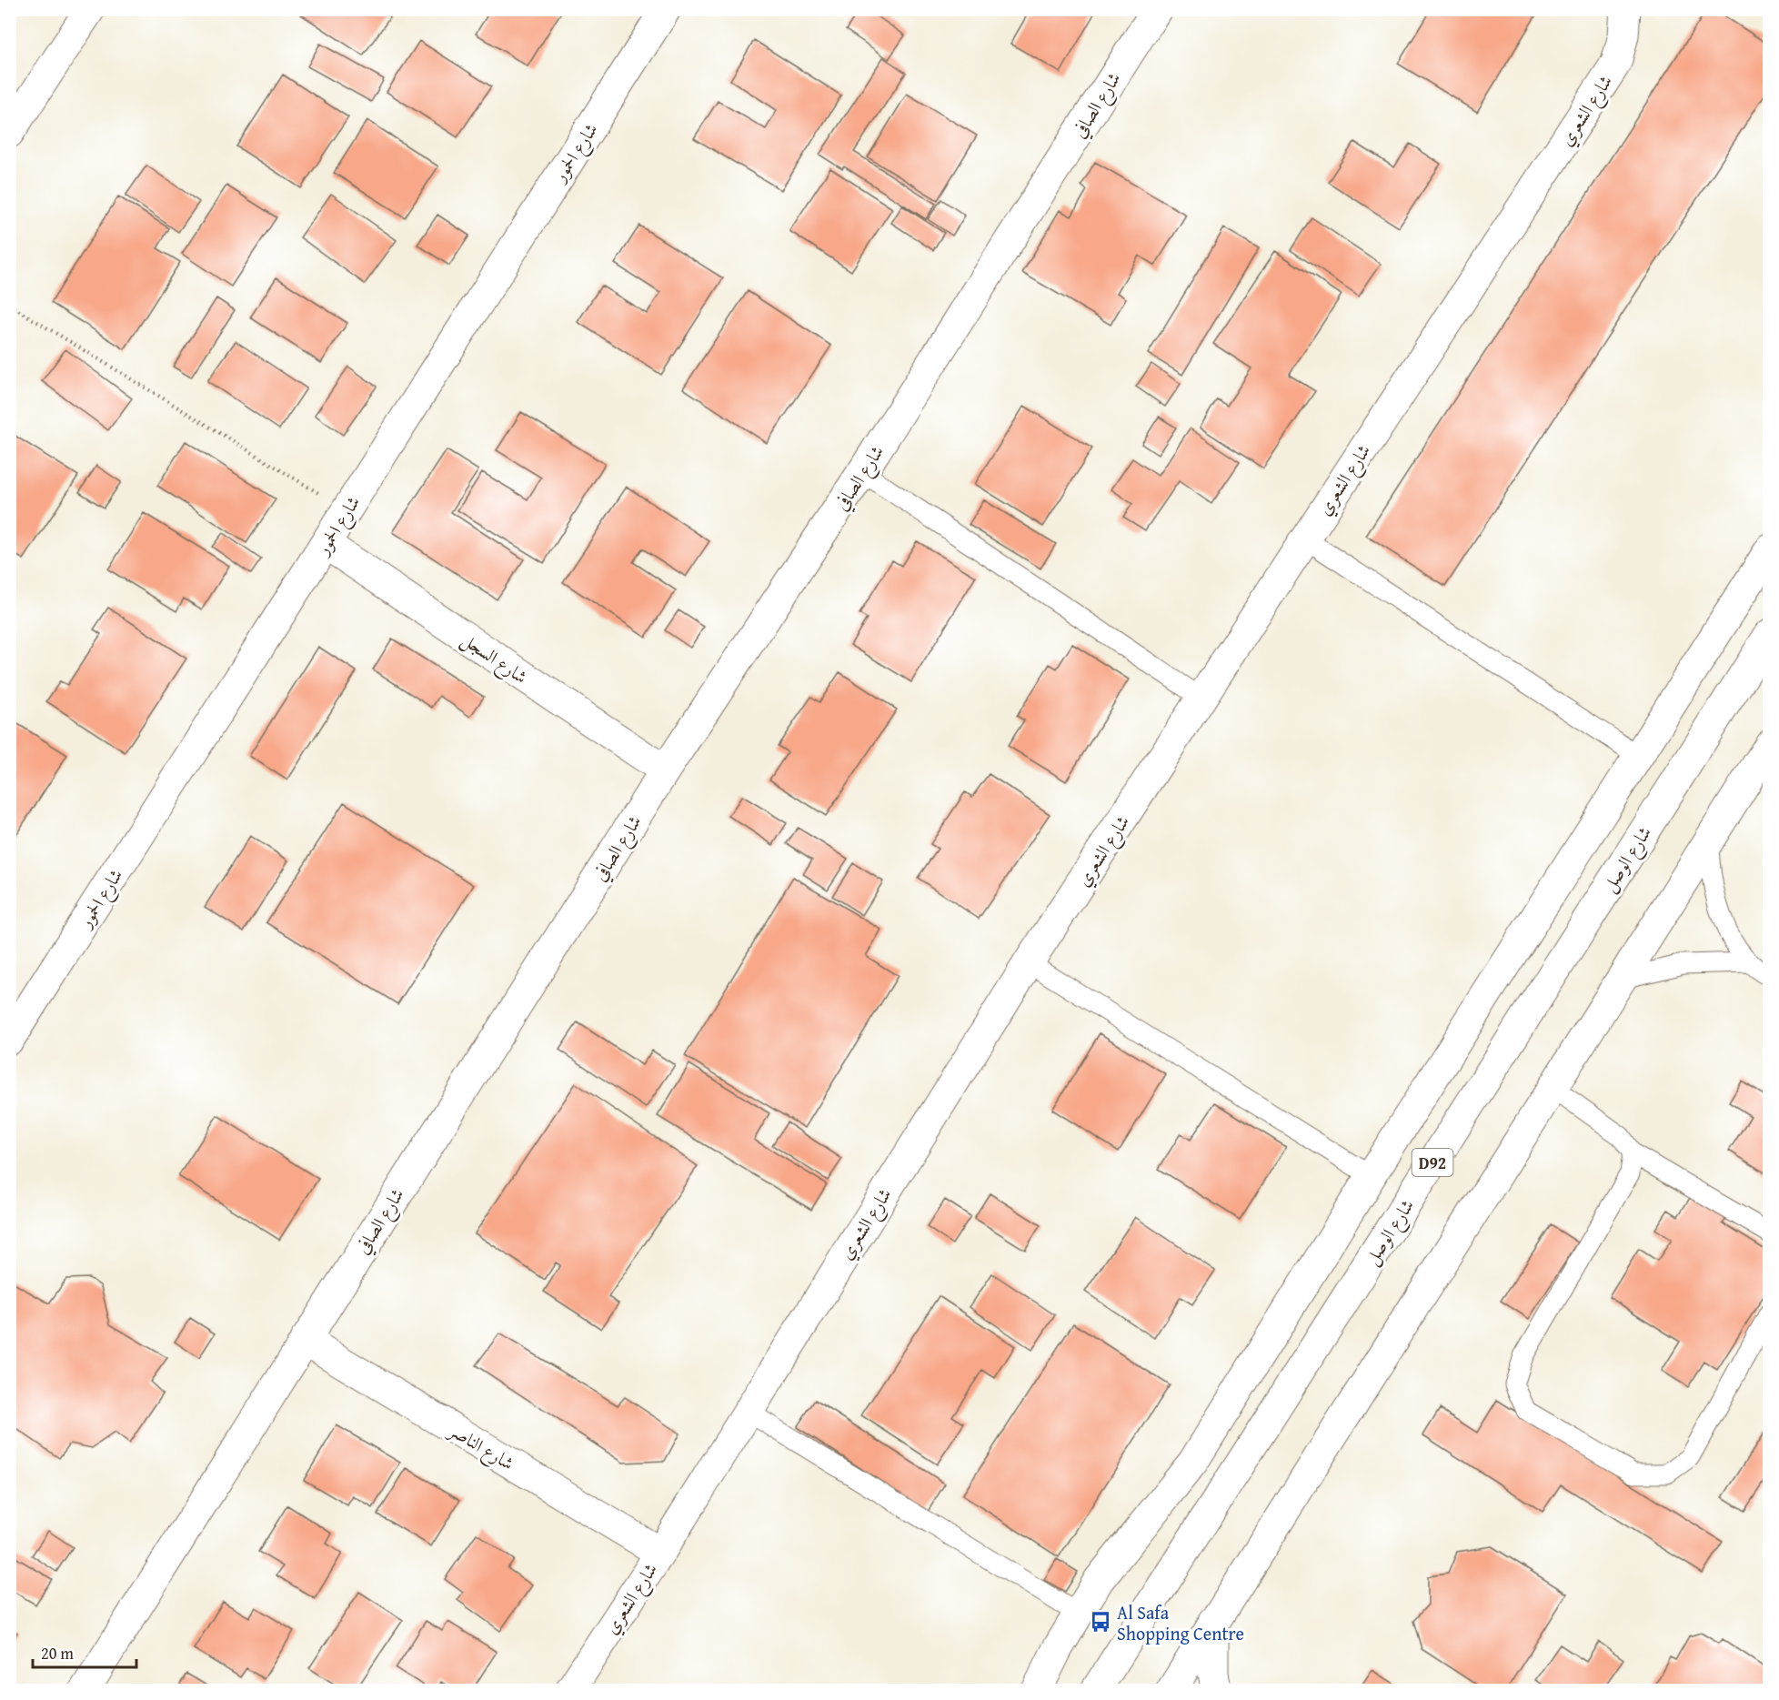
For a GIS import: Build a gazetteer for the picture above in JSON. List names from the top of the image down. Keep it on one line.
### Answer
{"streets":{"street":["شارع الصافي","شارع الشعري","شارع الحمور","شارع السجل","شارع الوصل","D92","شارع الناصر"]},"crossings":[["شارع الصافي","شارع السجل"],["شارع الصافي","شارع الناصر"],["شارع الشعري","شارع الناصر"],["شارع الحمور","شارع السجل"]],"places":{"bus stop":["Al Safa Shopping Centre"]},"scale_bar":"20 m"}
